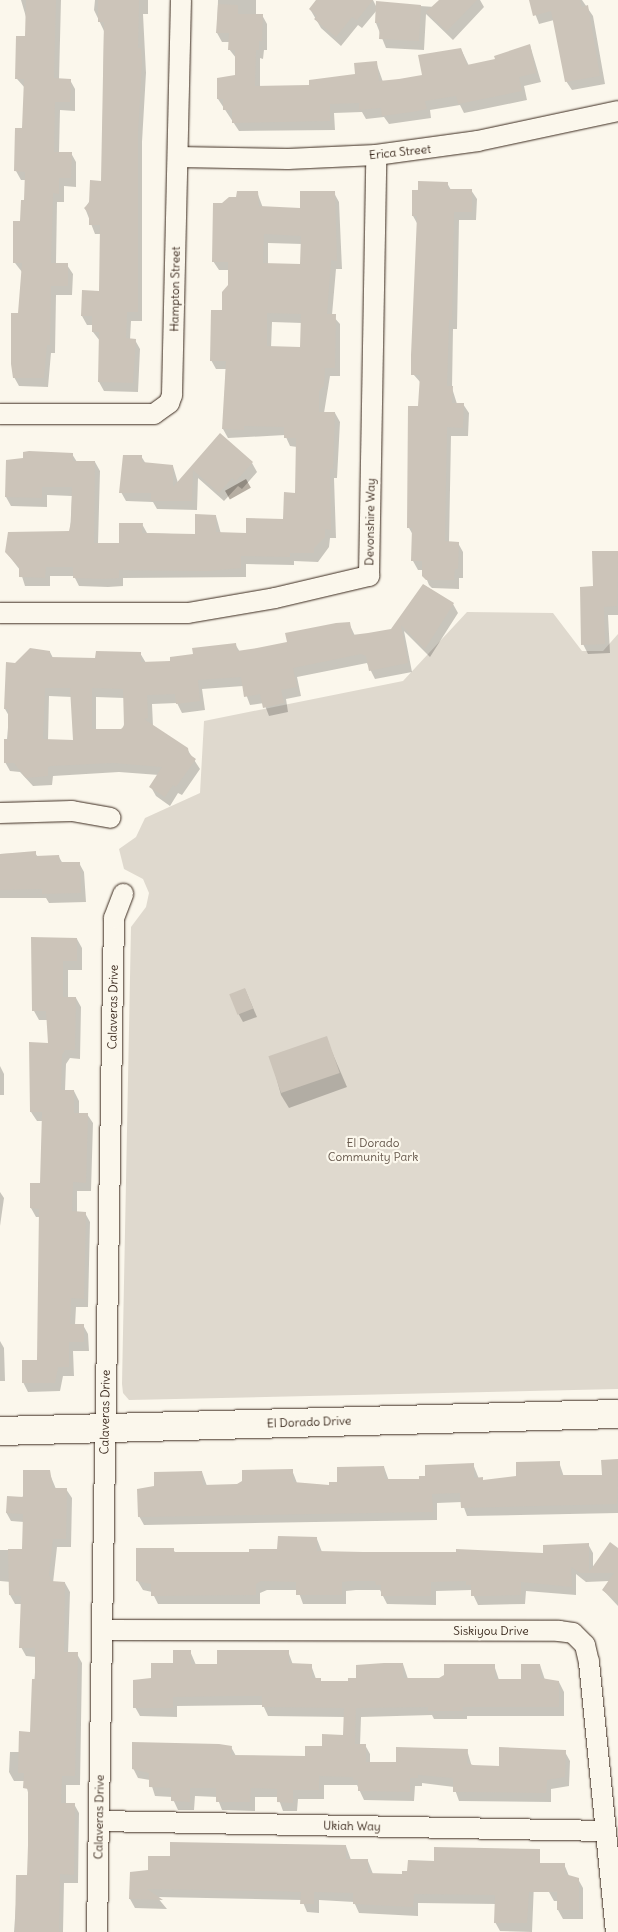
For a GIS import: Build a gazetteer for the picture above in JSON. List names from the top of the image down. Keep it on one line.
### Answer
{"streets":{"street":["Erica Street","Hampton Street","Devonshire Way","Calaveras Drive","El Dorado Drive","Siskiyou Drive","Ukiah Way"]},"crossings":[["Erica Street","Hampton Street"],["Erica Street","Devonshire Way"],["Calaveras Drive","El Dorado Drive"],["Calaveras Drive","Siskiyou Drive"],["Calaveras Drive","Ukiah Way"],["Siskiyou Drive","Ukiah Way"]],"parks":["El Dorado Community Park"]}
